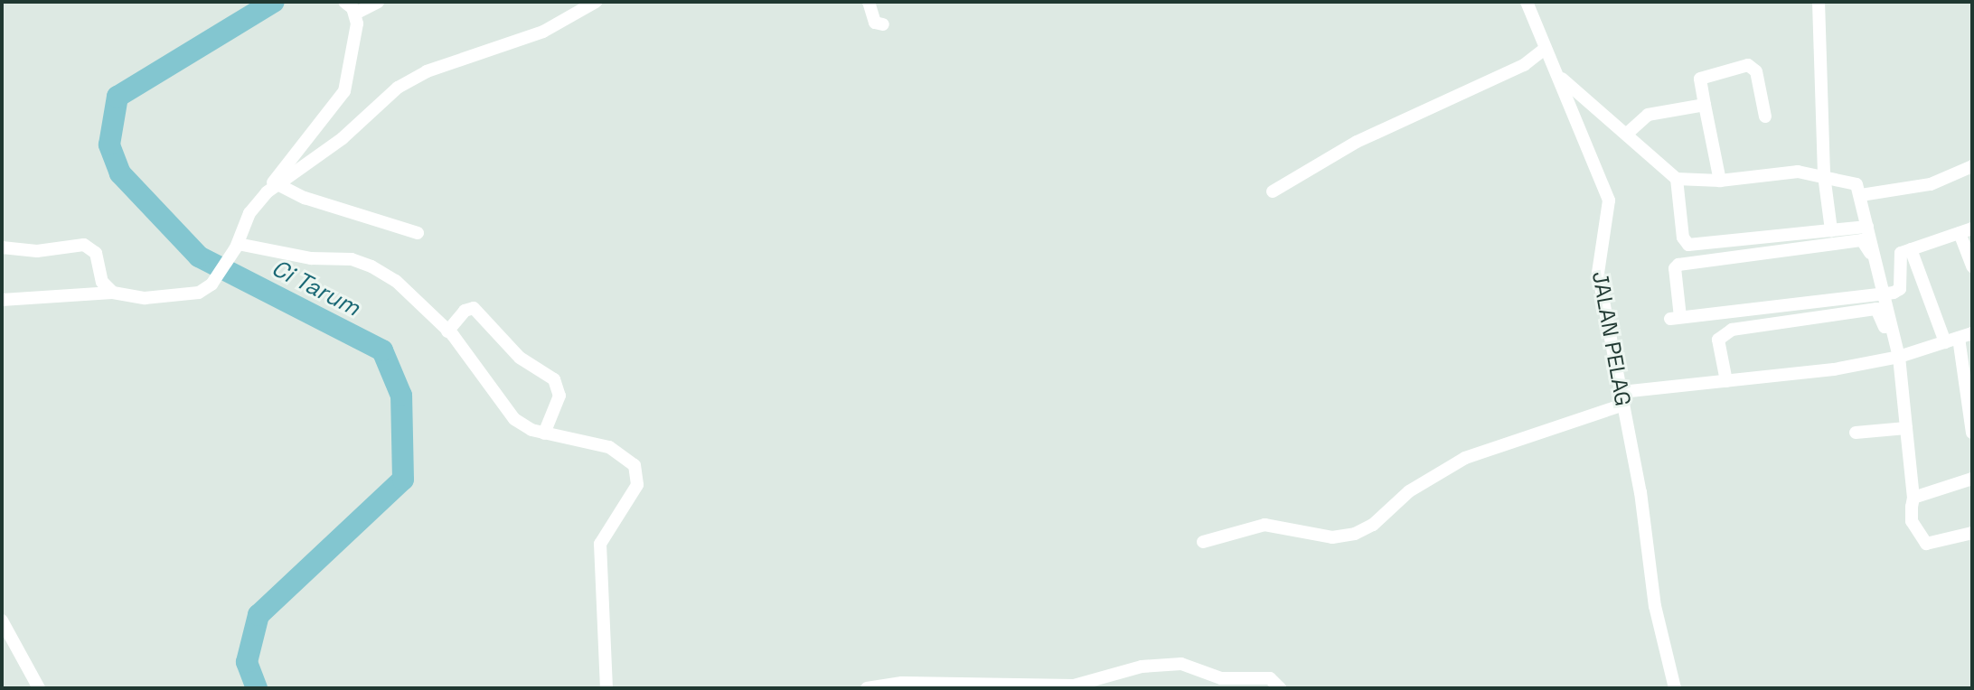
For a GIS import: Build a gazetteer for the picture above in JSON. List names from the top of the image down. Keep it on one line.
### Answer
{"streets":{"street":["JALAN PELAG"]},"water":["Ci Tarum"]}
